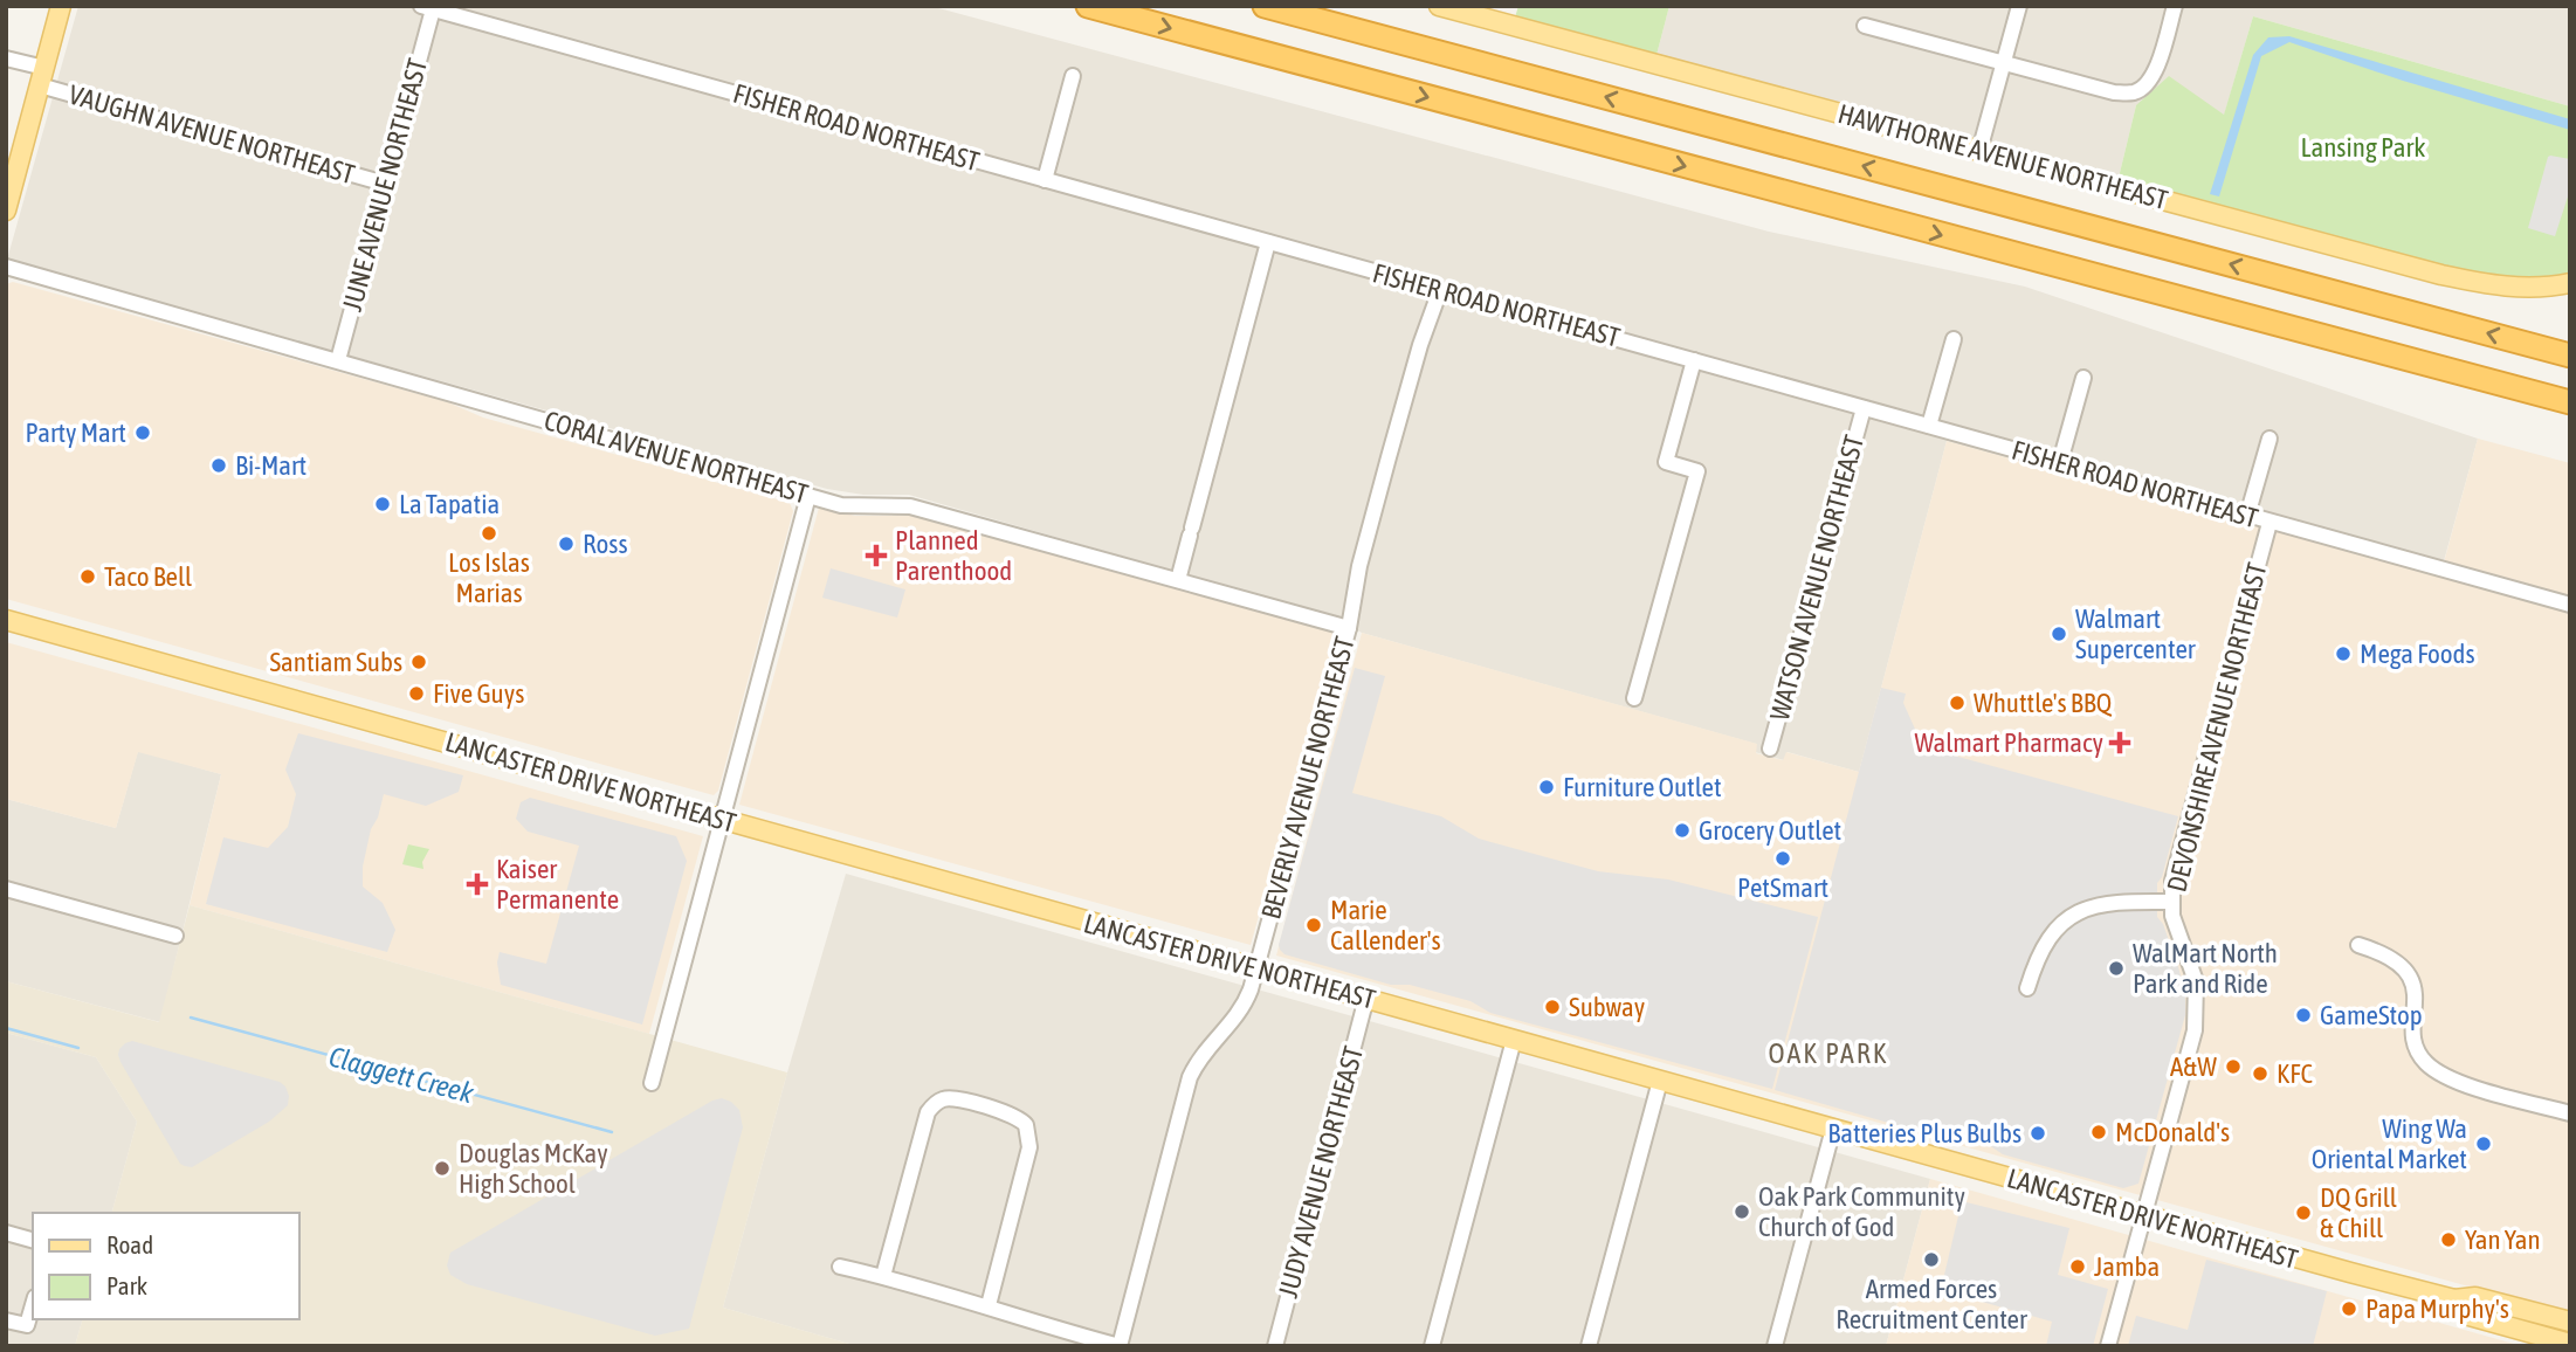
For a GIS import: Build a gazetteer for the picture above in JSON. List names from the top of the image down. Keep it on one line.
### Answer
{"streets":{"main road":["HAWTHORNE AVENUE NORTHEAST","LANCASTER DRIVE NORTHEAST"],"street":["FISHER ROAD NORTHEAST","VAUGHN AVENUE NORTHEAST","JUNE AVENUE NORTHEAST","CORAL AVENUE NORTHEAST","WATSON AVENUE NORTHEAST","DEVONSHIRE AVENUE NORTHEAST","BEVERLY AVENUE NORTHEAST","JUDY AVENUE NORTHEAST"]},"crossings":[["FISHER ROAD NORTHEAST","JUNE AVENUE NORTHEAST"],["FISHER ROAD NORTHEAST","WATSON AVENUE NORTHEAST"],["FISHER ROAD NORTHEAST","DEVONSHIRE AVENUE NORTHEAST"],["FISHER ROAD NORTHEAST","BEVERLY AVENUE NORTHEAST"],["VAUGHN AVENUE NORTHEAST","JUNE AVENUE NORTHEAST"],["JUNE AVENUE NORTHEAST","CORAL AVENUE NORTHEAST"],["CORAL AVENUE NORTHEAST","BEVERLY AVENUE NORTHEAST"],["DEVONSHIRE AVENUE NORTHEAST","LANCASTER DRIVE NORTHEAST"],["BEVERLY AVENUE NORTHEAST","LANCASTER DRIVE NORTHEAST"],["LANCASTER DRIVE NORTHEAST","JUDY AVENUE NORTHEAST"]],"districts":["OAK PARK"],"water":["Claggett Creek"],"parks":["Lansing Park"],"places":{"other":["Party Mart","Bi-Mart","La Tapatia","Los Islas Marias","Ross","Taco Bell","Walmart Supercenter","Mega Foods","Santiam Subs","Five Guys","Whuttle's BBQ","Furniture Outlet","Grocery Outlet","PetSmart","Marie Callender's","WalMart North Park and Ride","Subway","GameStop","A&W","KFC","McDonald's","Batteries Plus Bulbs","Wing Wa Oriental Market","Douglas McKay High School","Oak Park Community Church of God","DQ Grill & Chill","Yan Yan","Armed Forces Recruitment Center","Jamba","Papa Murphy's"],"health":["Planned Parenthood","Walmart Pharmacy","Kaiser Permanente"]},"legend":["Road","Park"]}
